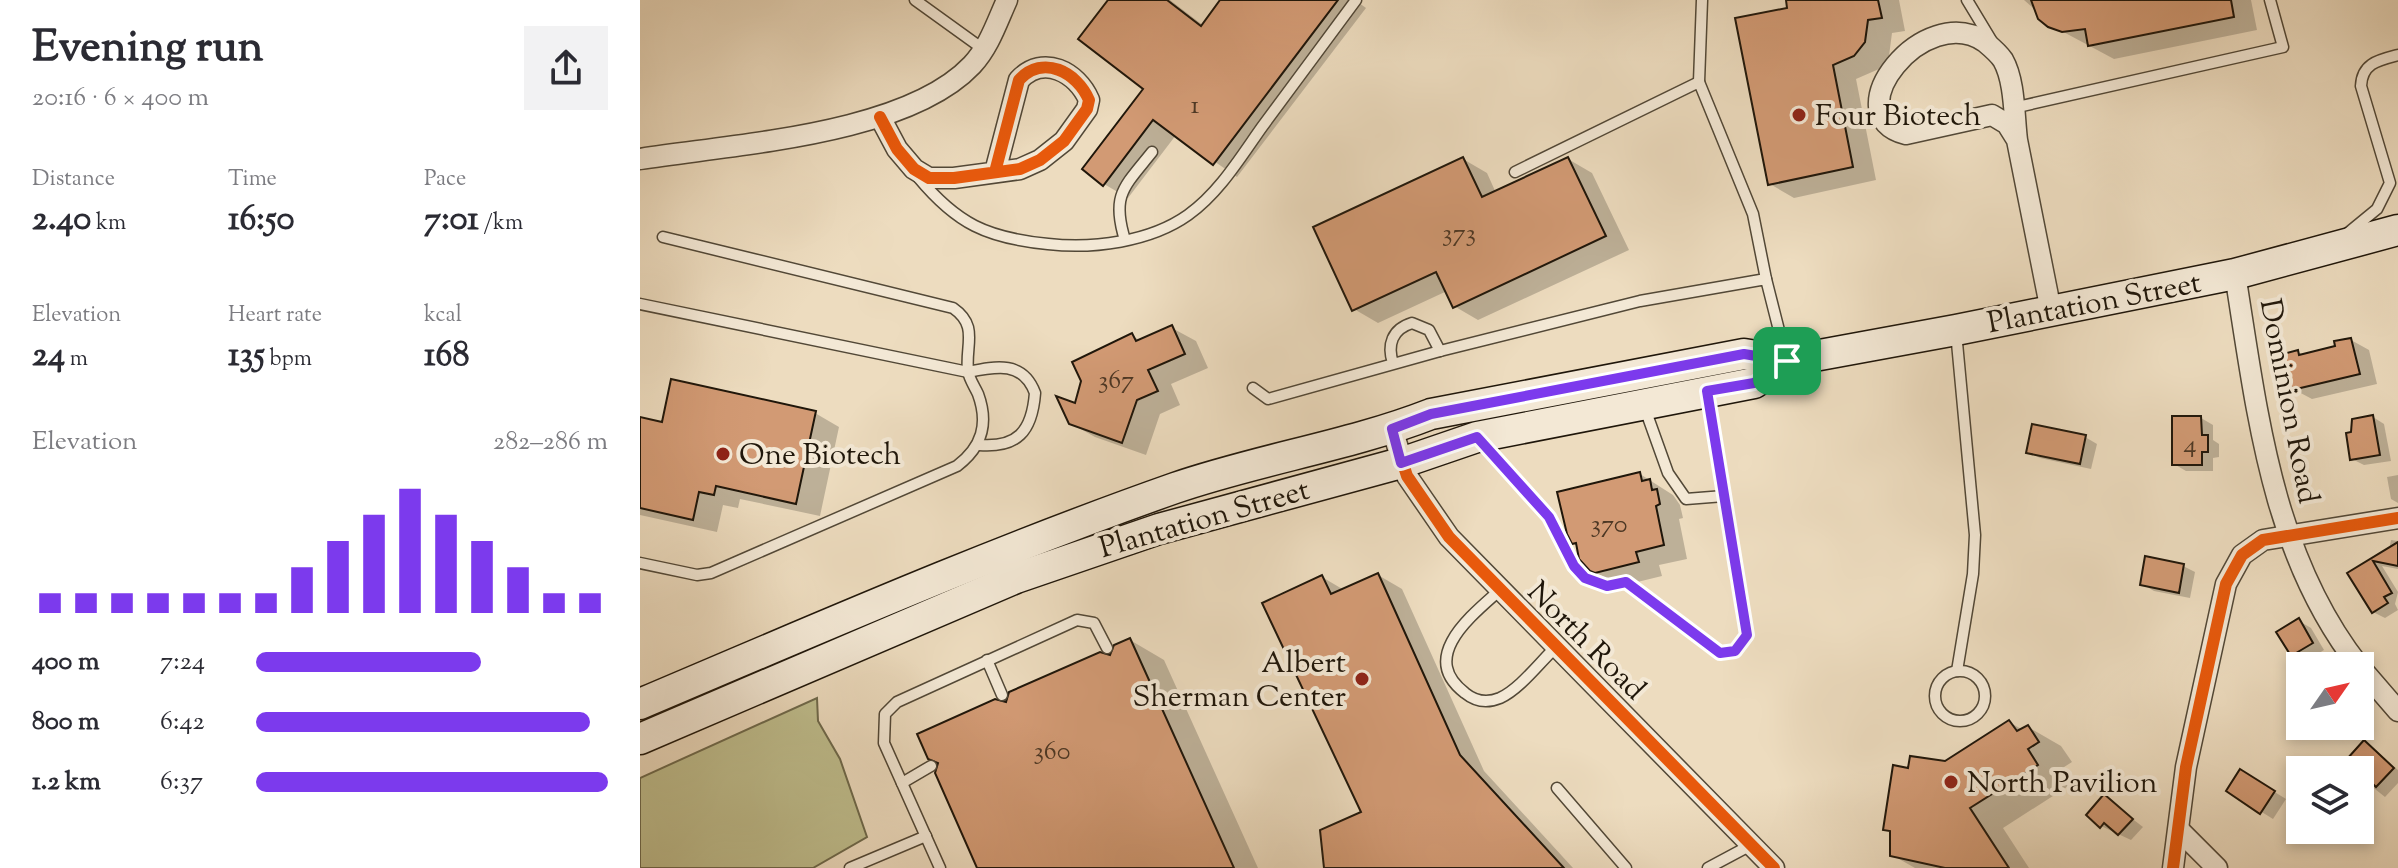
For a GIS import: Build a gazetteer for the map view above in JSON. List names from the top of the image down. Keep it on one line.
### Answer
{"streets":{"main road":["Plantation Street"],"street":["Dominion Road","North Road"]},"crossings":[["Plantation Street","Dominion Road"],["Plantation Street","North Road"]],"places":["Four Biotech","One Biotech","Albert Sherman Center","North Pavilion"],"house_numbers":["1","373","367","4","370","360"],"north":"top right","page":{"heading":["Evening run","20:16 · 6 × 400 m"],"stats":[["Distance","2.40 km"],["Time","16:50"],["Pace","7:01 /km"],["Elevation","24 m"],["Heart rate","135 bpm"],["kcal","168"]],"chart":["Elevation","282–286 m"],"list":[{"name":"400 m","note":"7:24"},{"name":"800 m","note":"6:42"},{"name":"1.2 km","note":"6:37"}]}}
